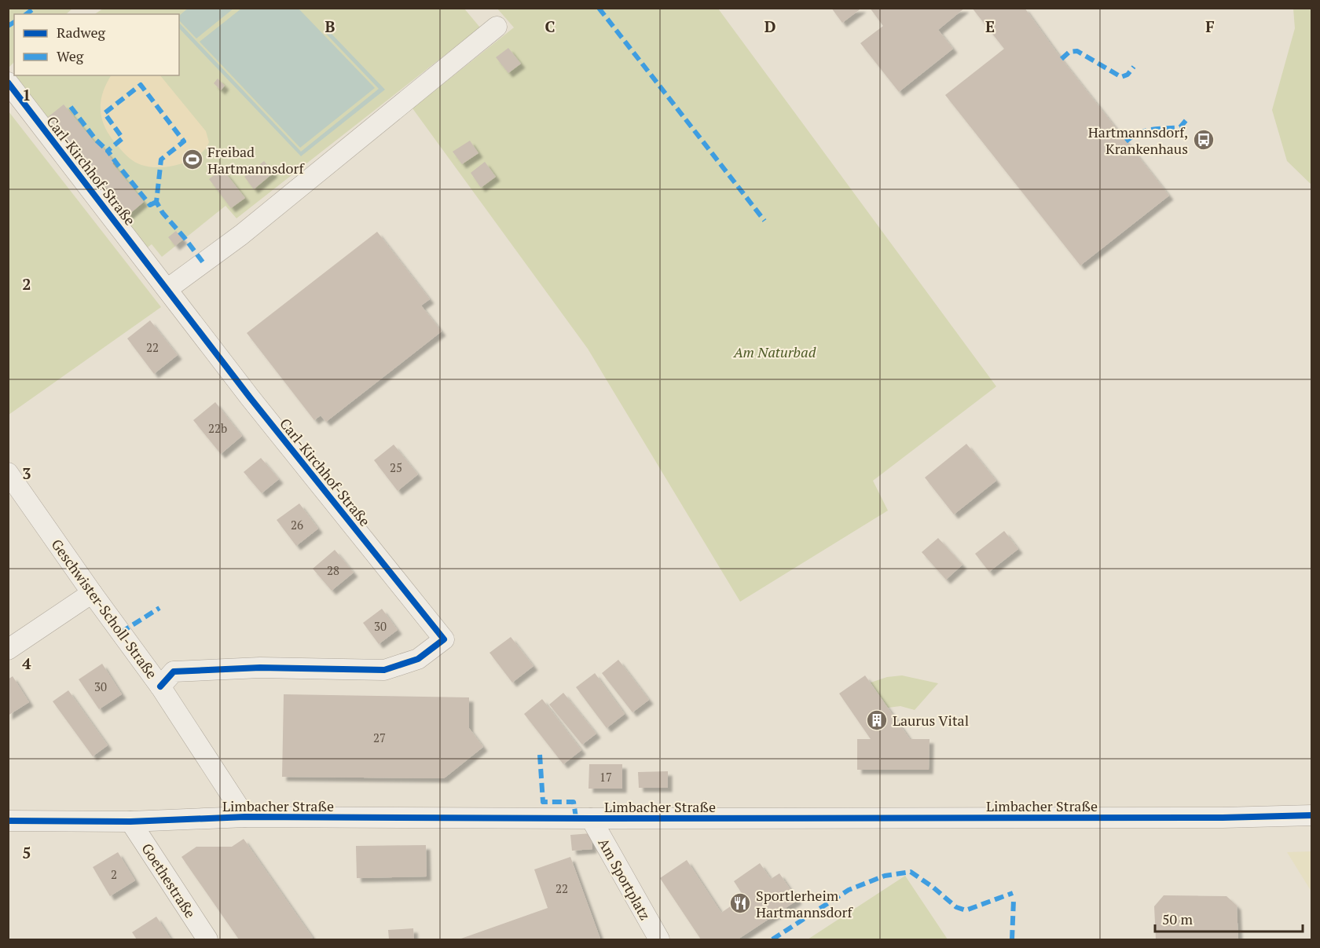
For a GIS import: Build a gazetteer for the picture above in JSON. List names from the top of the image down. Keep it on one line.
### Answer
{"streets":{"street":["Carl-Kirchhof-Straße","Geschwister-Scholl-Straße","Limbacher Straße","Am Sportplatz","Goethestraße"]},"crossings":[["Carl-Kirchhof-Straße","Geschwister-Scholl-Straße"],["Geschwister-Scholl-Straße","Limbacher Straße"],["Limbacher Straße","Am Sportplatz"],["Limbacher Straße","Goethestraße"]],"parks":["Am Naturbad"],"places":{"bus stop":["Hartmannsdorf, Krankenhaus"],"sports":["Freibad Hartmannsdorf"],"building":["Laurus Vital"],"restaurant":["Sportlerheim Hartmannsdorf"]},"house_numbers":["22","22b","25","26","28","30","30","27","17","2","22"],"legend":["Radweg","Weg"],"scale_bar":"50 m","grid":{"columns":["B","C","D","E","F"],"rows":["1","2","3","4","5"]}}
